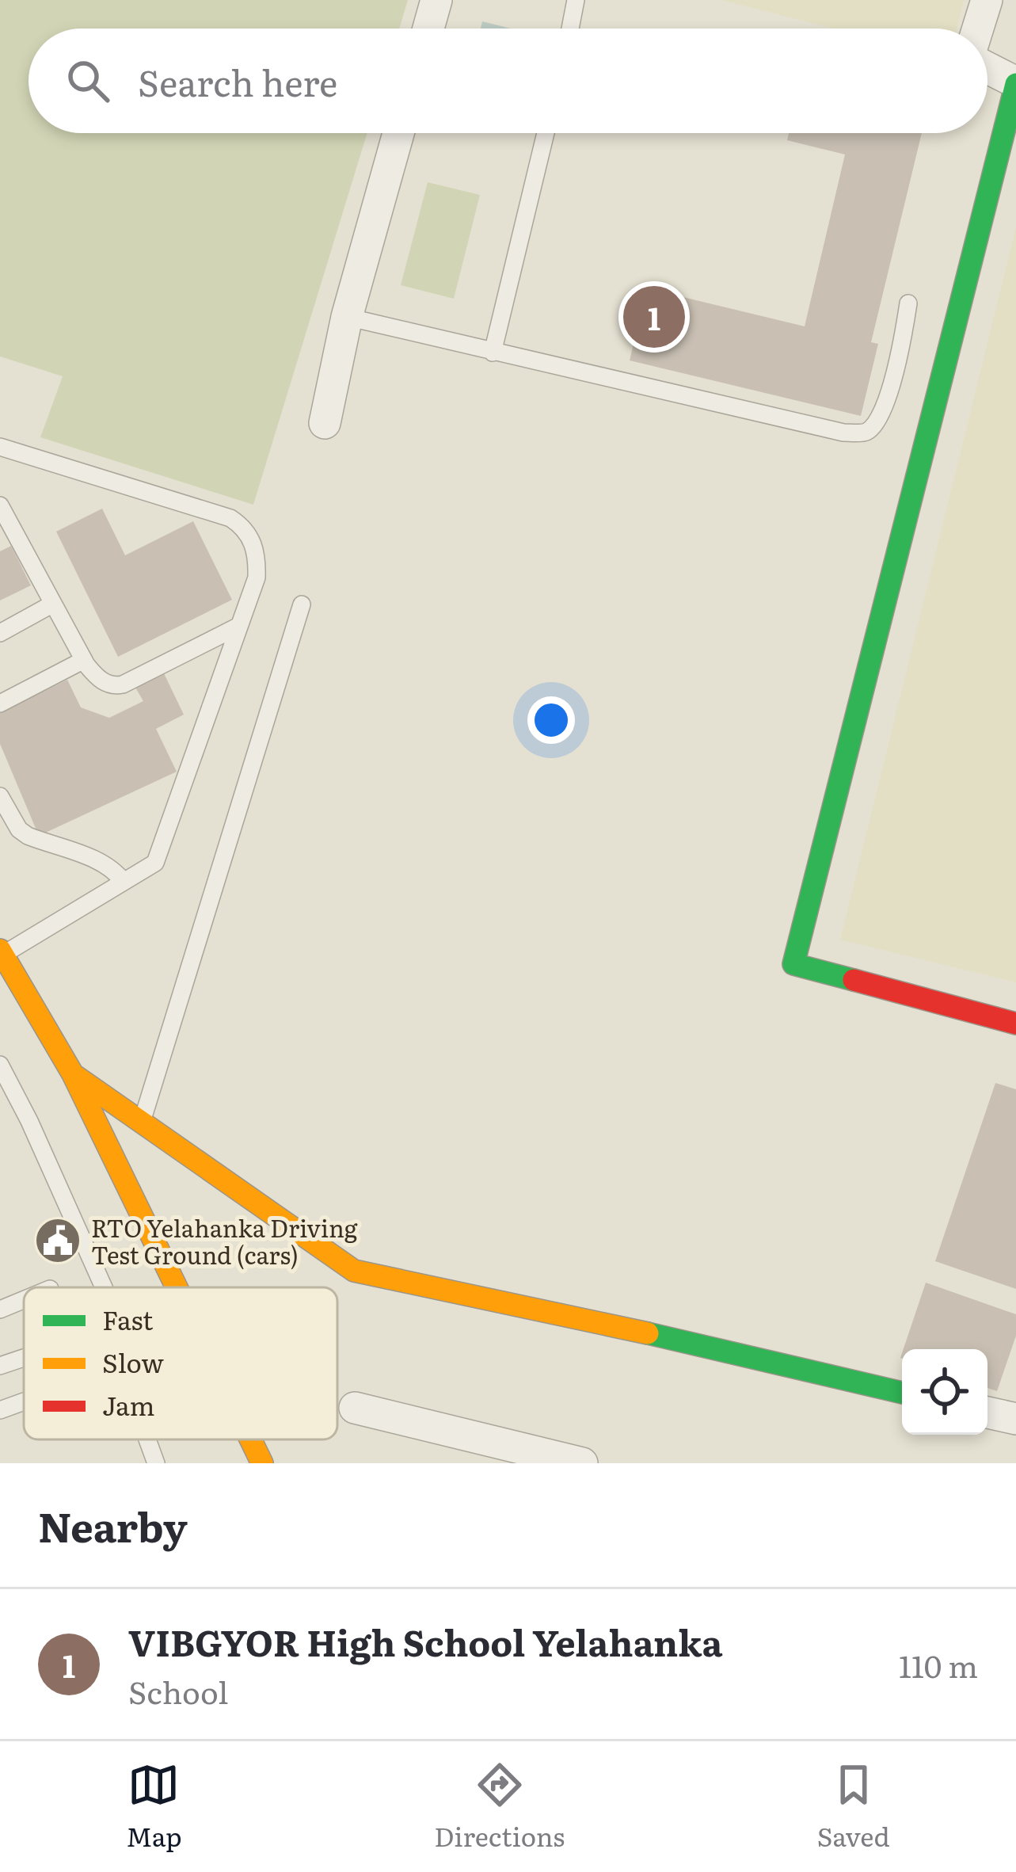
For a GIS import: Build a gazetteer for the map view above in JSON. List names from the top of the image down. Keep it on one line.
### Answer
{"places":{"public building":["RTO Yelahanka Driving Test Ground (cars)"]},"legend":["Fast","Slow","Jam"],"page":{"search":"Search here","pins":"1","heading":"Nearby","list":[{"mark":"1","name":"VIBGYOR High School Yelahanka","note":"School","value":"110 m"}],"nav":["Map","Directions","Saved"]}}
